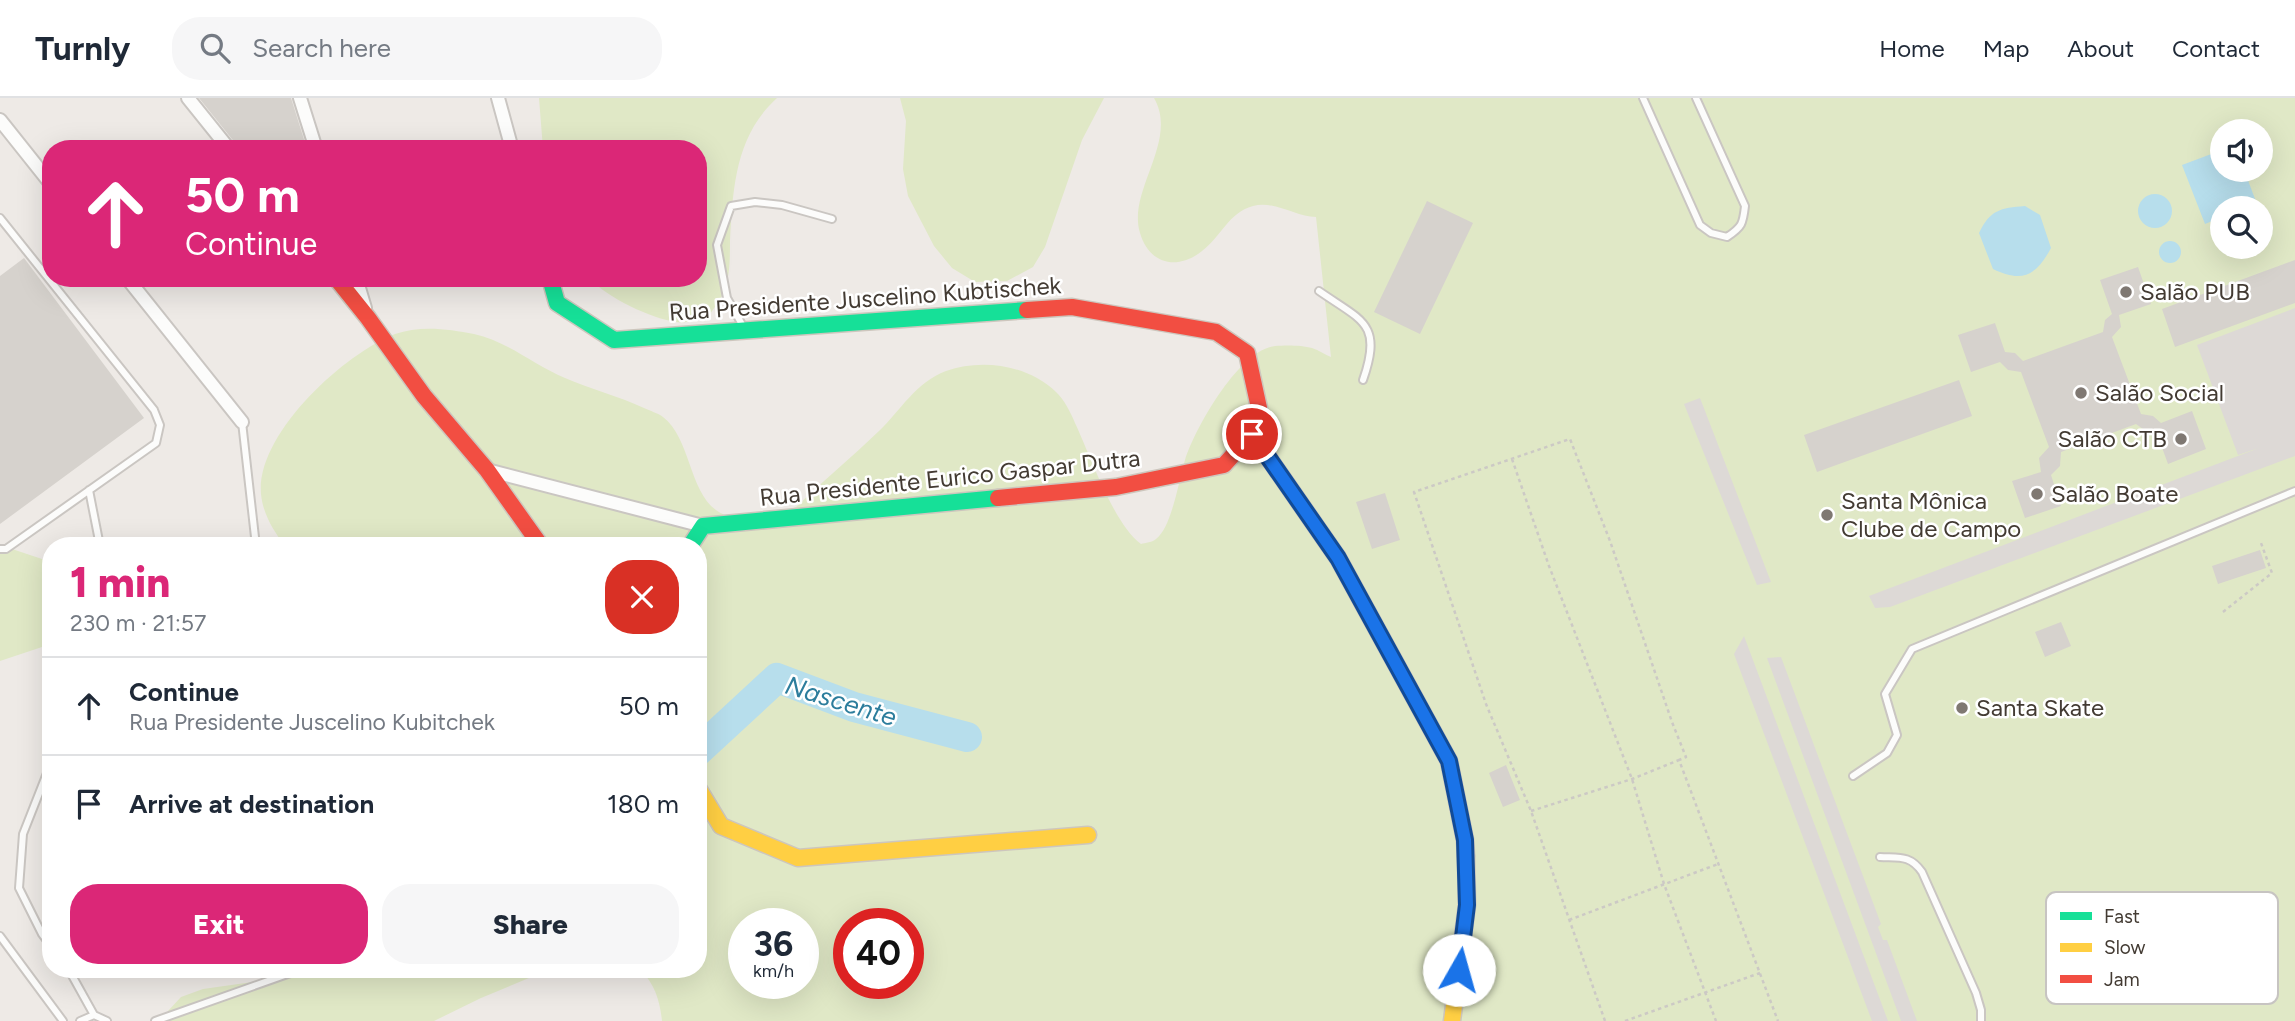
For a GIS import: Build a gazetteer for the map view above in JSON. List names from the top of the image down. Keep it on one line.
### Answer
{"streets":{"street":["Rua Presidente Juscelino Kubtischek","Rua Presidente Eurico Gaspar Dutra"]},"crossings":[["Rua Presidente Juscelino Kubtischek","Rua Presidente Eurico Gaspar Dutra"]],"water":["Nascente"],"places":["Salão PUB","Salão Social","Salão CTB","Salão Boate","Santa Mônica Clube de Campo","Santa Skate"],"legend":["Fast","Slow","Jam"],"page":{"header":"Turnly","search":"Search here","nav":["Home","Map","About","Contact"],"turn":["50 m","Continue"],"heading":["1 min","230 m · 21:57"],"list":[{"name":"Continue","note":"Rua Presidente Juscelino Kubitchek","value":"50 m"},{"name":"Arrive at destination","value":"180 m"}],"buttons":["Exit","Share"],"speed":"36 km/h","limit":"40"}}
